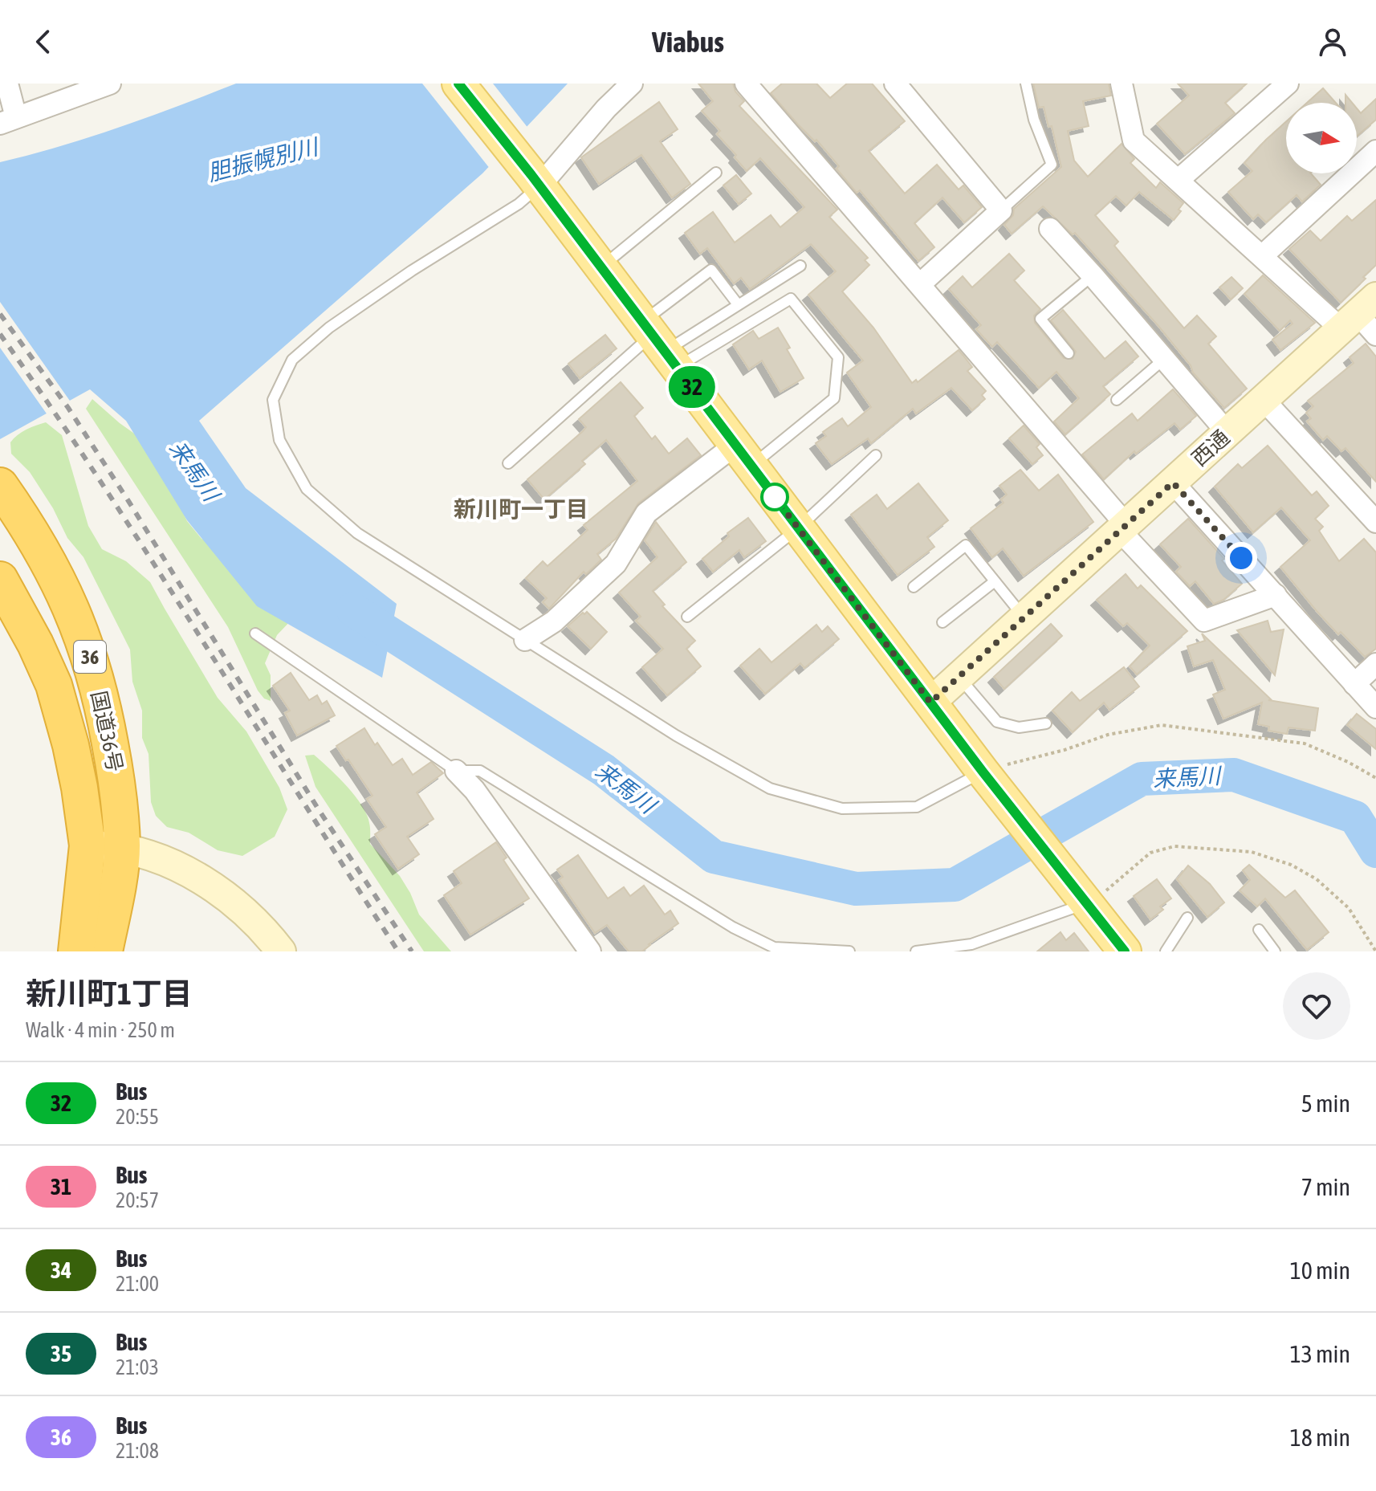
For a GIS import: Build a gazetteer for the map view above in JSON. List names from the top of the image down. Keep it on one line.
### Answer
{"streets":{"highway":["36","国道36号"],"street":["西通"]},"crossings":[["36","国道36号"]],"districts":["新川町一丁目"],"water":["胆振幌別川","来馬川"],"lines":["bus line 32"],"north":"right","page":{"header":"Viabus","on_map":"32","heading":["新川町1丁目","Walk · 4 min · 250 m"],"list":[{"mark":"32","name":"Bus","note":"20:55","value":"5 min"},{"mark":"31","name":"Bus","note":"20:57","value":"7 min"},{"mark":"34","name":"Bus","note":"21:00","value":"10 min"},{"mark":"35","name":"Bus","note":"21:03","value":"13 min"},{"mark":"36","name":"Bus","note":"21:08","value":"18 min"}]}}
